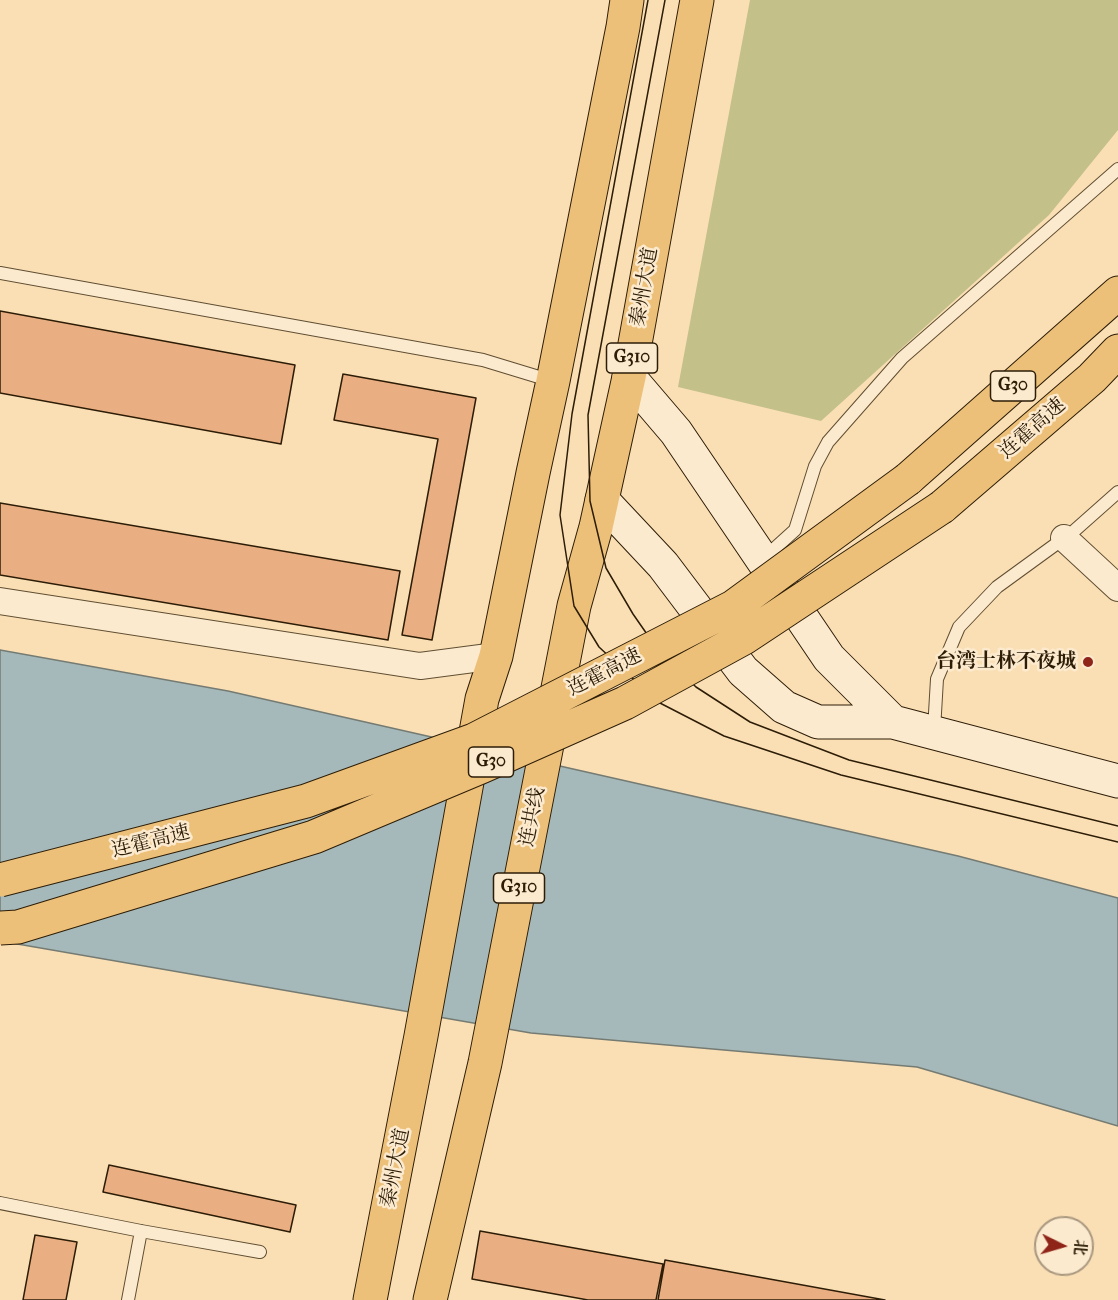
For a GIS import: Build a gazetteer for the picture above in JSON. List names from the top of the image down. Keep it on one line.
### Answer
{"streets":{"highway":["秦州大道","G310","G30","连霍高速","连共线"]},"crossings":[["秦州大道","连共线"]],"places":["台湾士林不夜城"],"north":"right"}
